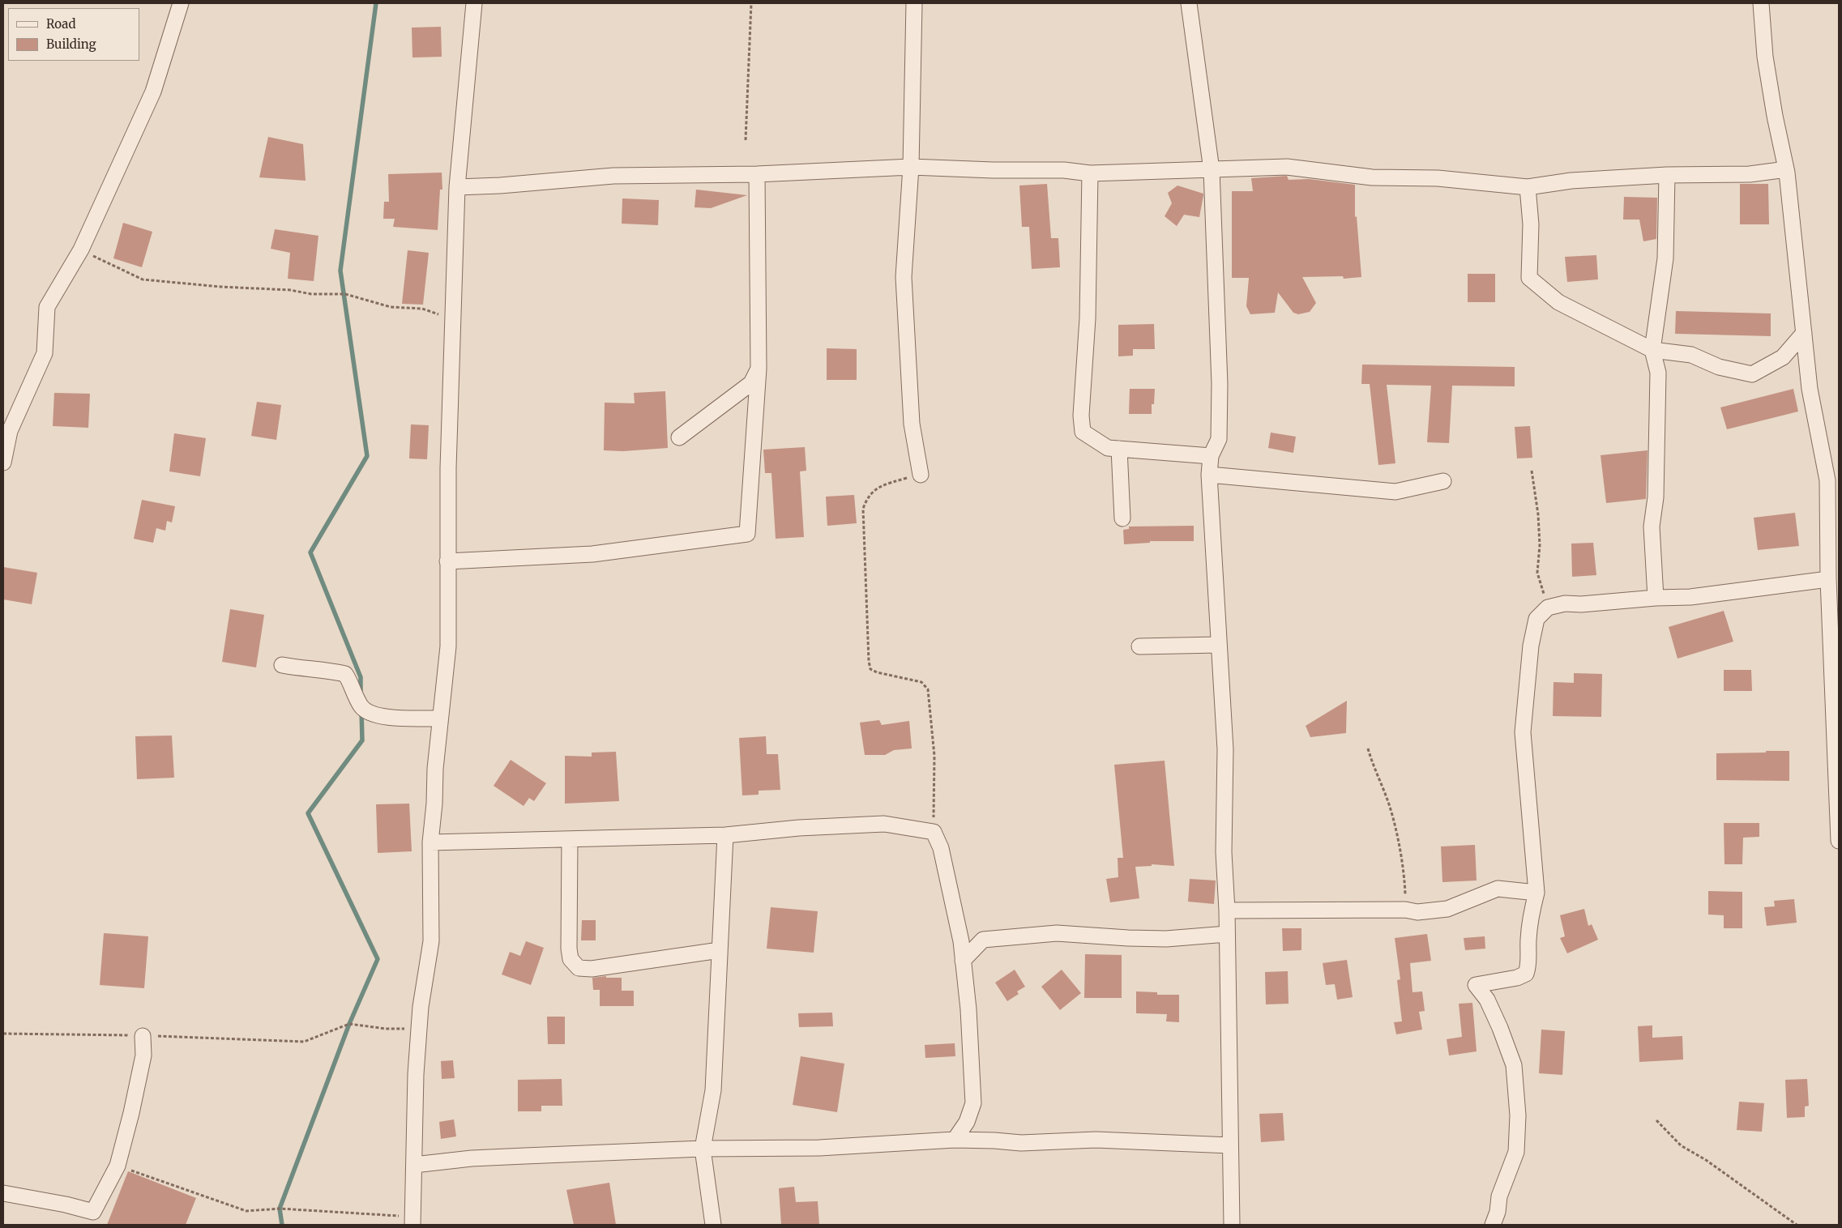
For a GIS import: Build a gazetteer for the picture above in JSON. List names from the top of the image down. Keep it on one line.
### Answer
{"legend":["Road","Building"]}
